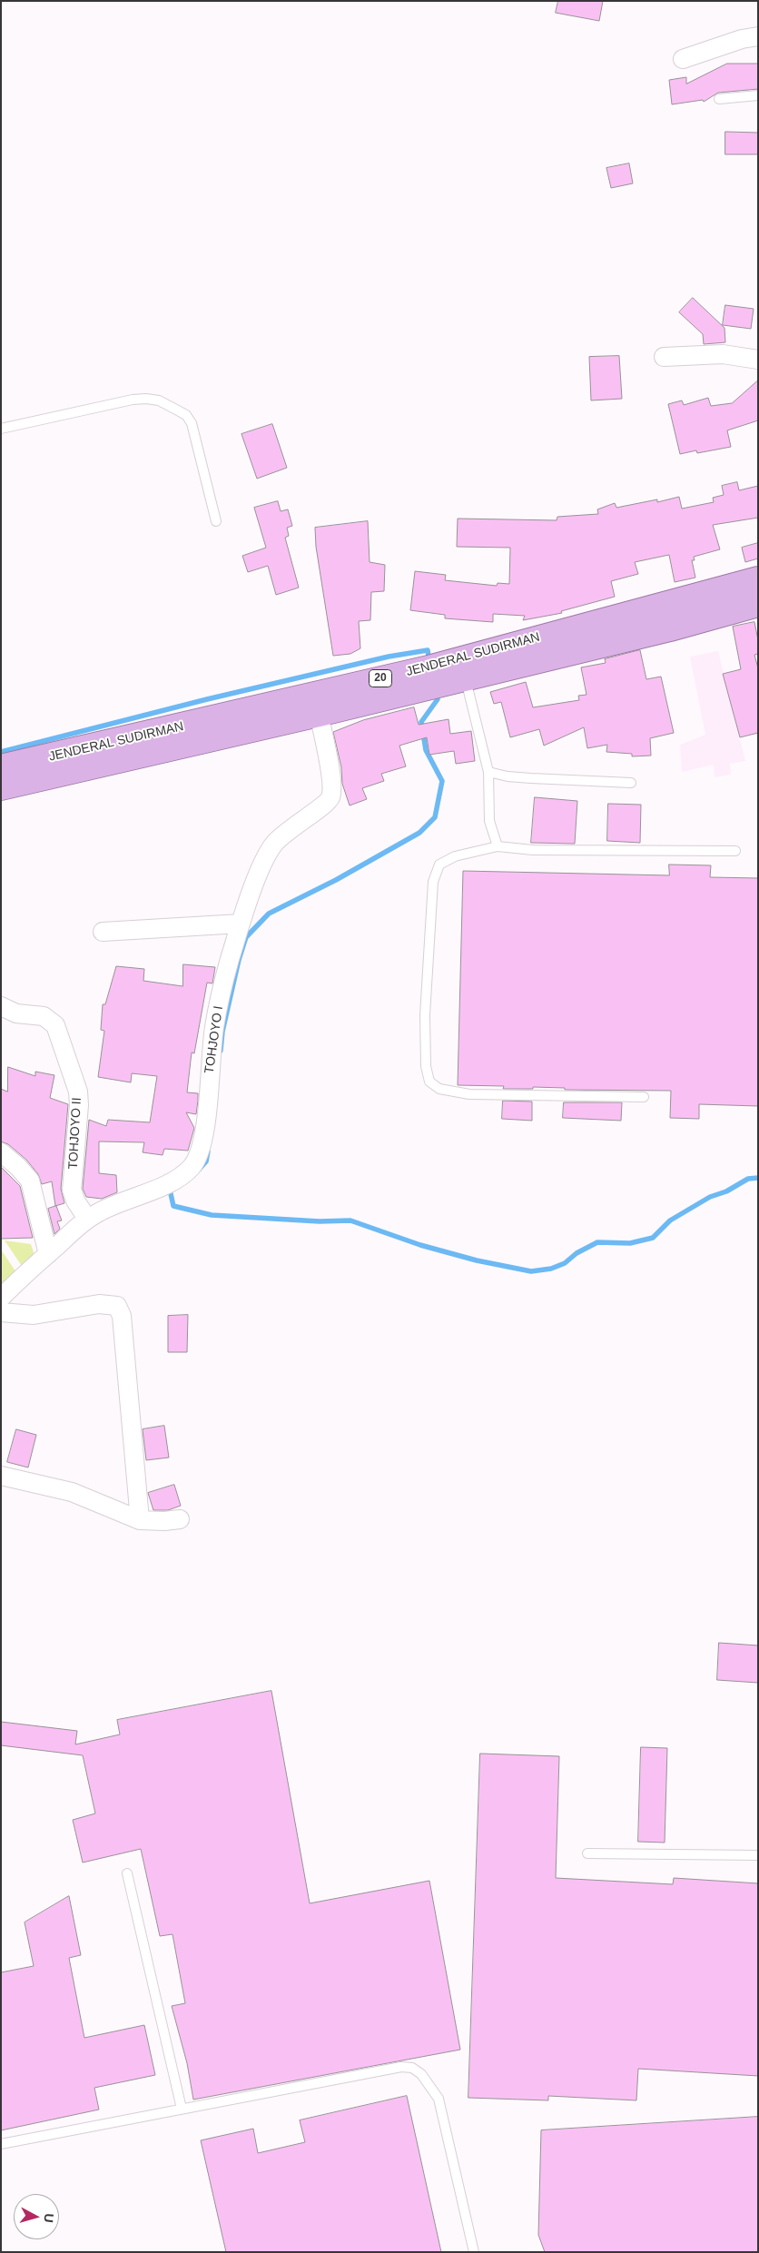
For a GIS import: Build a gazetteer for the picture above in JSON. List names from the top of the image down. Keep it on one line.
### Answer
{"streets":{"highway":["JENDERAL SUDIRMAN","20"],"street":["TOHJOYO I","TOHJOYO II"]},"crossings":[["JENDERAL SUDIRMAN","TOHJOYO I"],["TOHJOYO I","TOHJOYO II"]],"north":"right"}
